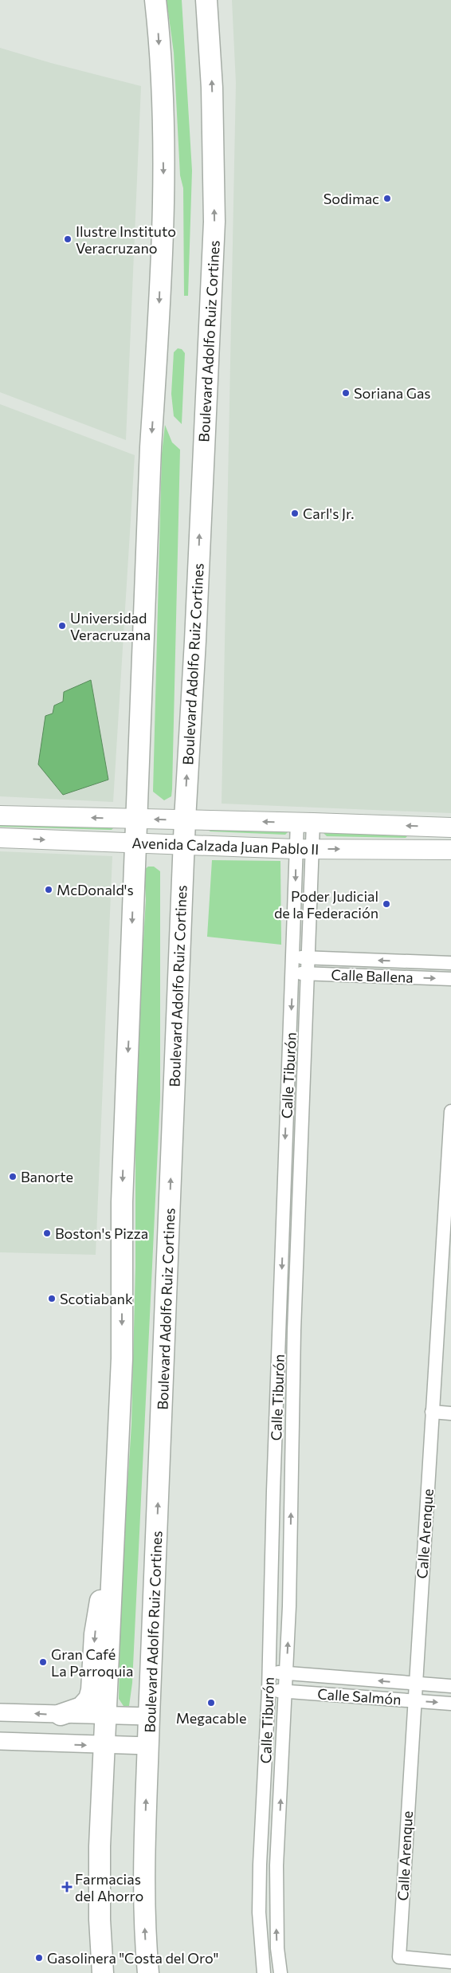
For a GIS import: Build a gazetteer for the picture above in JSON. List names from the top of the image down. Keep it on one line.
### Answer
{"streets":{"main road":["Boulevard Adolfo Ruiz Cortines","Avenida Calzada Juan Pablo II"],"street":["Calle Ballena","Calle Tiburón","Calle Arenque","Calle Salmón"]},"crossings":[["Boulevard Adolfo Ruiz Cortines","Avenida Calzada Juan Pablo II"],["Avenida Calzada Juan Pablo II","Calle Tiburón"],["Calle Ballena","Calle Tiburón"],["Calle Tiburón","Calle Salmón"],["Calle Arenque","Calle Salmón"]],"places":{"other":["Sodimac","Ilustre Instituto Veracruzano","Soriana Gas","Carl's Jr.","Universidad Veracruzana","McDonald's","Poder Judicial de la Federación","Banorte","Boston's Pizza","Scotiabank","Gran Café La Parroquia","Megacable","Gasolinera \"Costa del Oro\""],"health":["Farmacias del Ahorro"]}}
